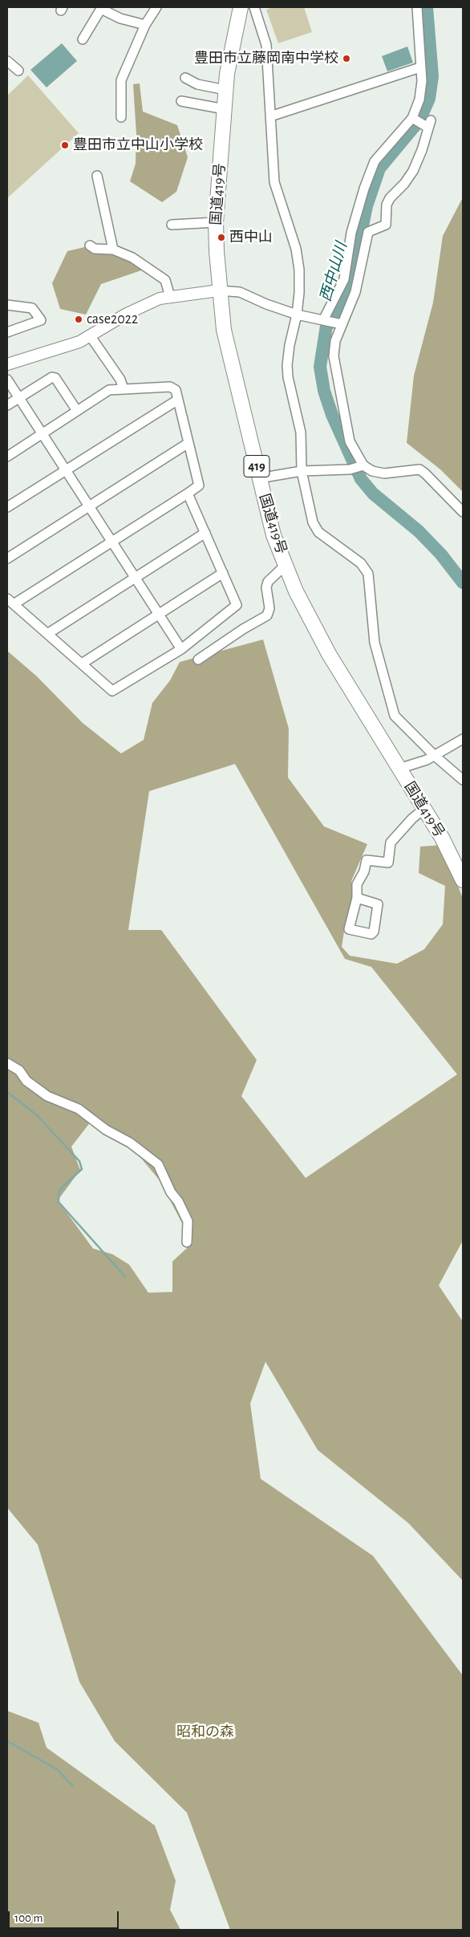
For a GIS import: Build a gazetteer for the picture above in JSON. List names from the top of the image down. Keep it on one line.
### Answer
{"streets":{"highway":["国道419号","419"]},"water":["西中山川"],"parks":["昭和の森"],"places":["豊田市立藤岡南中学校","豊田市立中山小学校","西中山","case2022"],"scale_bar":"100 m"}
